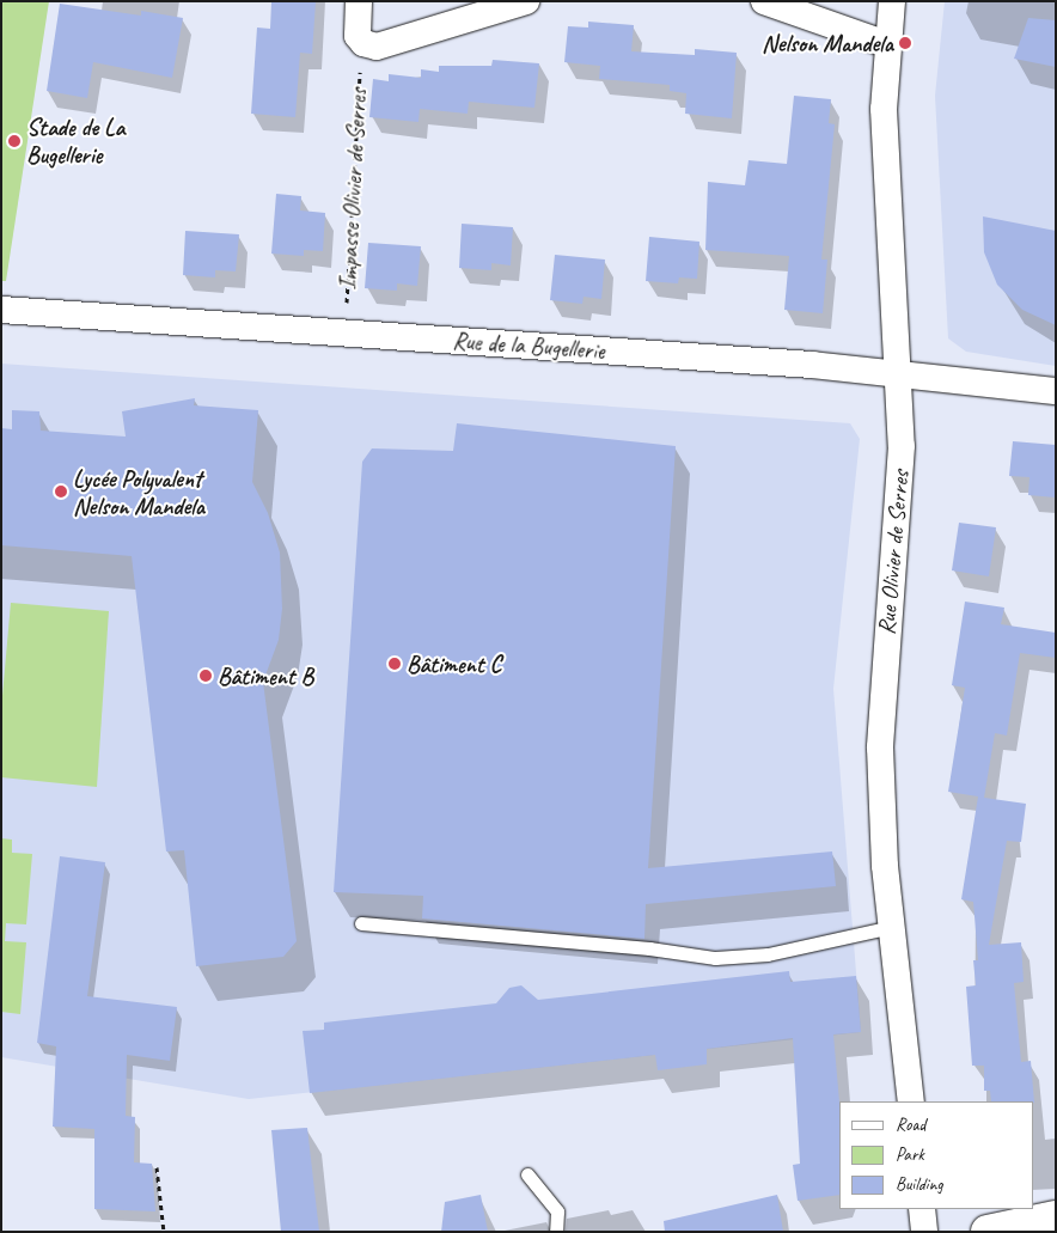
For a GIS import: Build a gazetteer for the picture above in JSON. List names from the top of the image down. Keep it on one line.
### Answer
{"streets":{"street":["Rue de la Bugellerie","Rue Olivier de Serres"],"path":["Impasse Olivier de Serres"]},"crossings":[["Impasse Olivier de Serres","Rue de la Bugellerie"],["Rue de la Bugellerie","Rue Olivier de Serres"]],"places":["Nelson Mandela","Stade de La Bugellerie","Lycée Polyvalent Nelson Mandela","Bâtiment C","Bâtiment B"],"legend":["Road","Park","Building"]}
